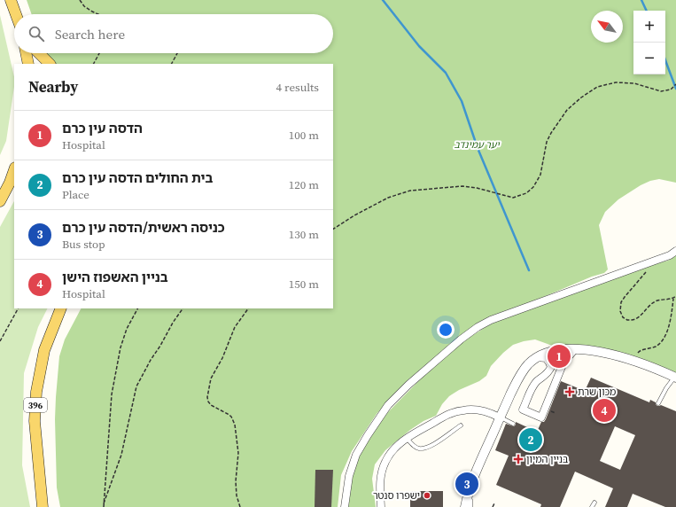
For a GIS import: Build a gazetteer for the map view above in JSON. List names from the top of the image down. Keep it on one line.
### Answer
{"streets":{"main road":["396"]},"parks":["יער עמינדב"],"places":{"health":["מכון שרת","בניין המיון"],"other":["ישפרו סנטר"]},"north":"top left","page":{"map_buttons":["+","−"],"search":"Search here","heading":["Nearby","4 results"],"list":[{"mark":"1","name":"הדסה עין כרם","note":"Hospital","value":"100 m"},{"mark":"2","name":"בית החולים הדסה עין כרם","note":"Place","value":"120 m"},{"mark":"3","name":"כניסה ראשית/הדסה עין כרם","note":"Bus stop","value":"130 m"},{"mark":"4","name":"בניין האשפוז הישן","note":"Hospital","value":"150 m"}],"pins":["1","4","2","3"]}}
